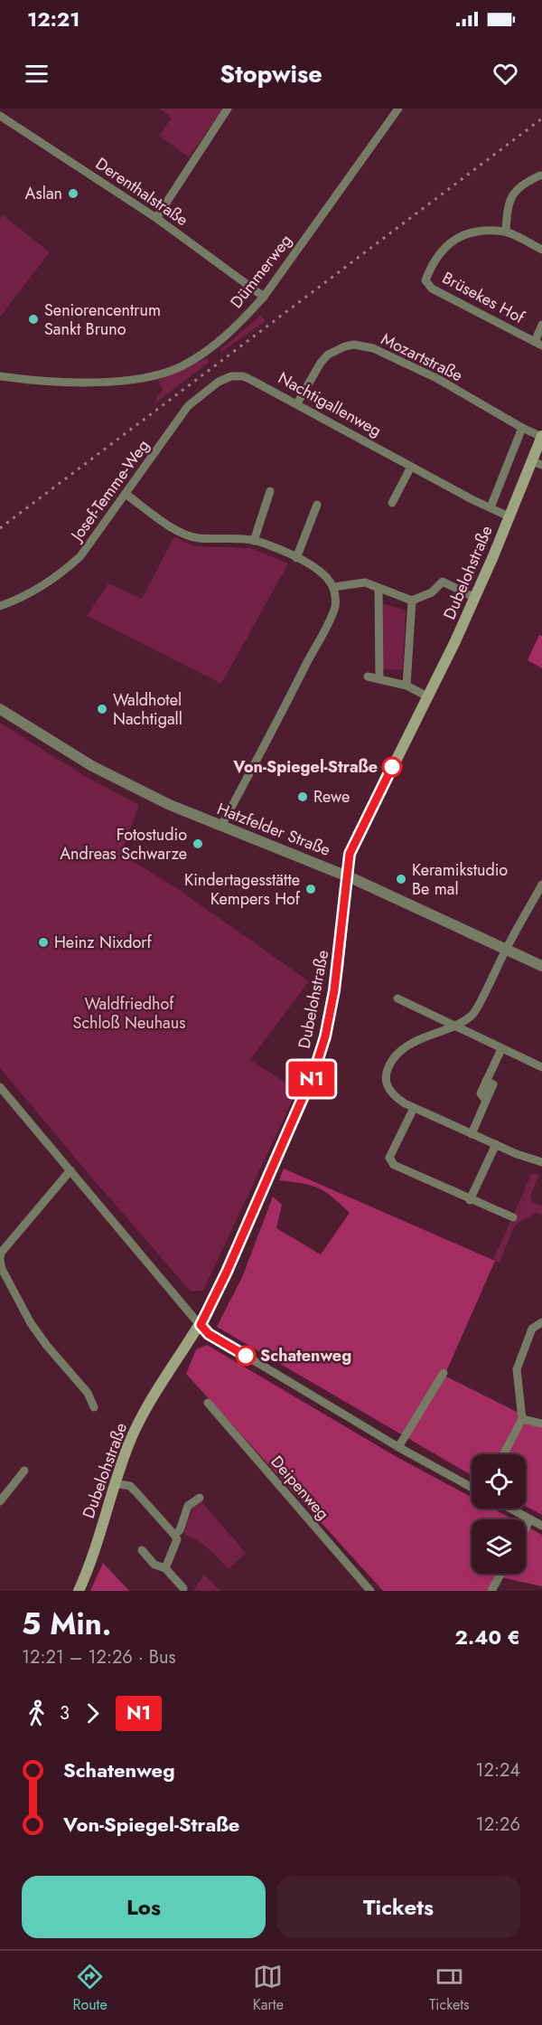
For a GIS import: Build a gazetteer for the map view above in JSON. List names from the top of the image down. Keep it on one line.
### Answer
{"streets":{"main road":["Dubelohstraße"],"street":["Derenthalstraße","Dümmerweg","Brüsekes Hof","Mozartstraße","Nachtigallenweg","Josef-Temme-Weg","Hatzfelder Straße","Deipenweg"]},"crossings":[["Derenthalstraße","Dümmerweg"],["Mozartstraße","Nachtigallenweg"],["Mozartstraße","Dubelohstraße"],["Nachtigallenweg","Josef-Temme-Weg"],["Nachtigallenweg","Dubelohstraße"],["Dubelohstraße","Hatzfelder Straße"]],"parks":["Waldfriedhof Schloß Neuhaus"],"places":["Aslan","Seniorencentrum Sankt Bruno","Waldhotel Nachtigall","Von-Spiegel-Straße","Rewe","Fotostudio Andreas Schwarze","Keramikstudio Be mal","Kindertagesstätte Kempers Hof","Heinz Nixdorf","Schatenweg"],"lines":["bus line N1"],"page":{"status":"12:21","header":"Stopwise","on_map":"N1","heading":["5 Min.","12:21 – 12:26 · Bus","2.40 €"],"legs":["3","N1"],"list":[{"name":"Schatenweg","value":"12:24"},{"name":"Von-Spiegel-Straße","value":"12:26"}],"buttons":["Los","Tickets"],"tabs":["Route","Karte","Tickets"]}}
